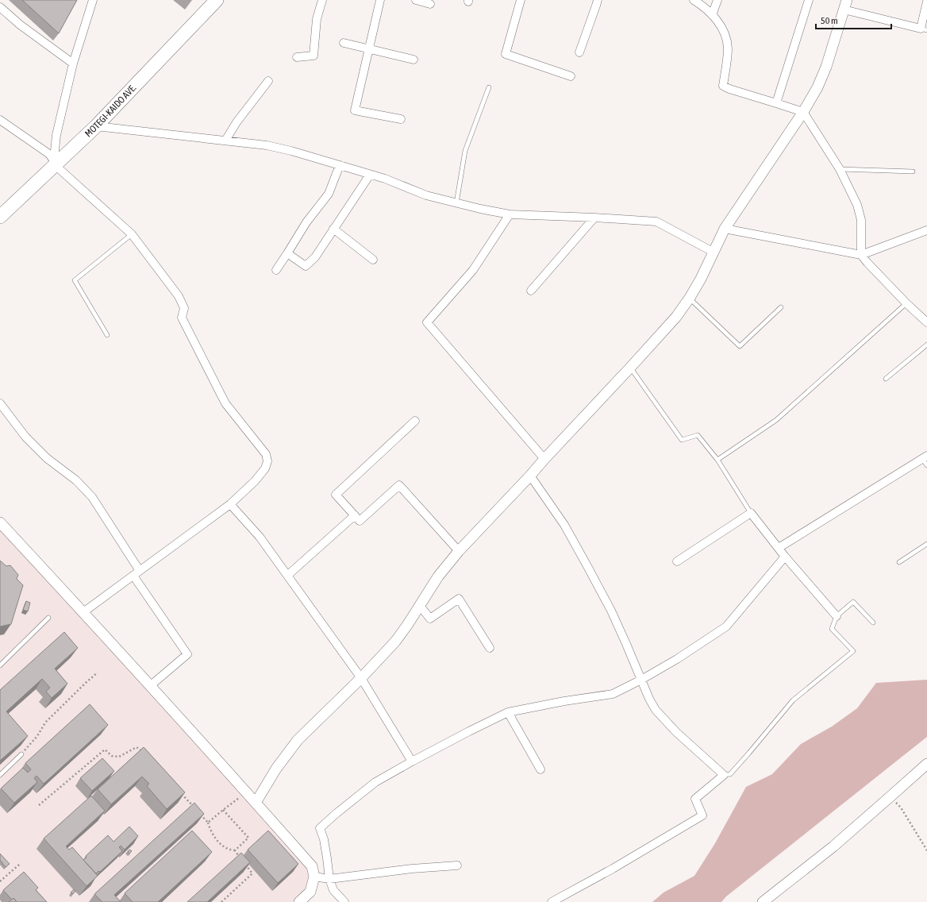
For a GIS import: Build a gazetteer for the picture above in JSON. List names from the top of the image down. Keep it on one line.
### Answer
{"streets":{"highway":["MOTEGI-KAIDO AVE."]},"scale_bar":"50 m"}
